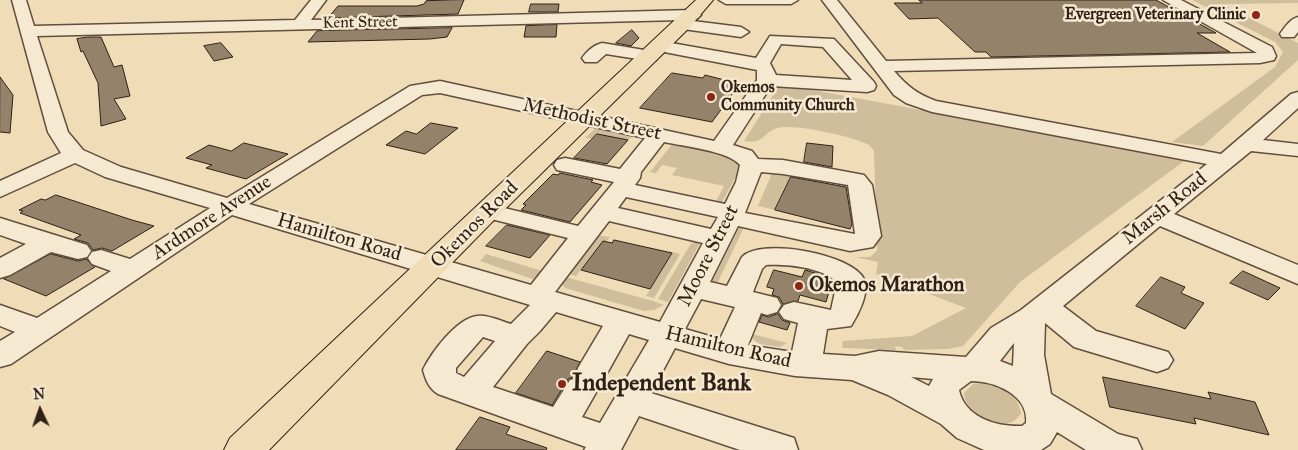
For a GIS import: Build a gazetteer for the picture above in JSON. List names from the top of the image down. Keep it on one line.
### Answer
{"streets":{"main road":["Okemos Road"],"street":["Kent Street","Methodist Street","Marsh Road","Ardmore Avenue","Hamilton Road","Moore Street"]},"crossings":[["Kent Street","Okemos Road"],["Kent Street","Hamilton Road"],["Methodist Street","Ardmore Avenue"],["Methodist Street","Okemos Road"],["Methodist Street","Moore Street"],["Marsh Road","Hamilton Road"],["Ardmore Avenue","Hamilton Road"],["Okemos Road","Hamilton Road"],["Hamilton Road","Moore Street"]],"places":["Evergreen Veterinary Clinic","Okemos Community Church","Okemos Marathon","Independent Bank"],"north":"top"}
